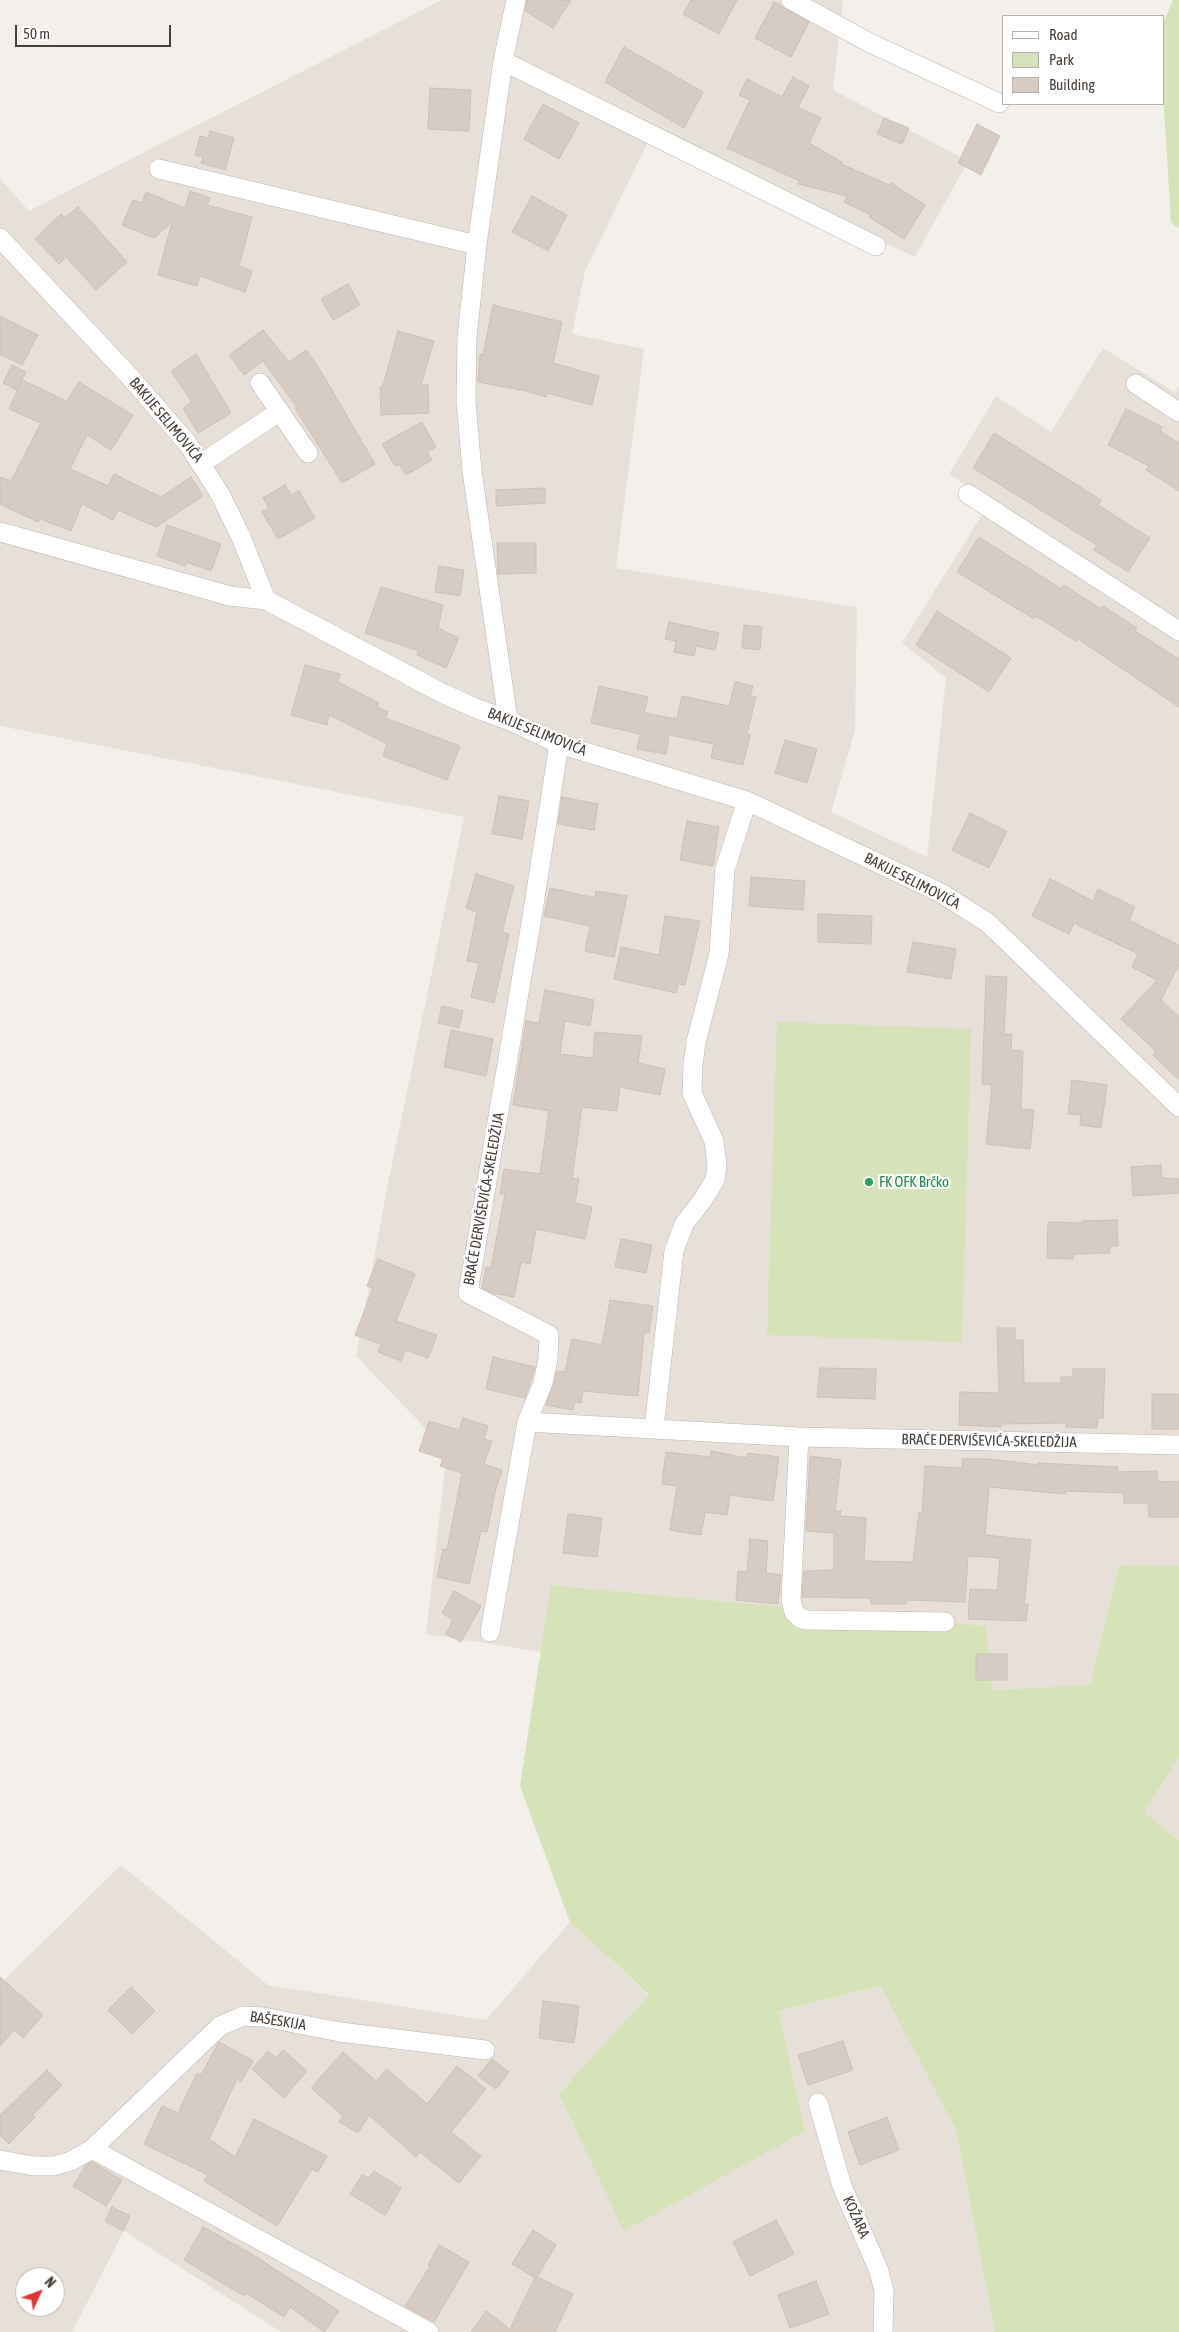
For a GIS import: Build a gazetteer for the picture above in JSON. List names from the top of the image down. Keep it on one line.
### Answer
{"streets":{"street":["BAKIJE SELIMOVIĆA","BRAĆE DERVIŠEVIĆA-SKELEDŽIJA","BAŠESKIJA","KOŽARA"]},"crossings":[["BAKIJE SELIMOVIĆA","BRAĆE DERVIŠEVIĆA-SKELEDŽIJA"]],"places":["FK OFK Brčko"],"legend":["Road","Park","Building"],"scale_bar":"50 m","north":"top right"}
